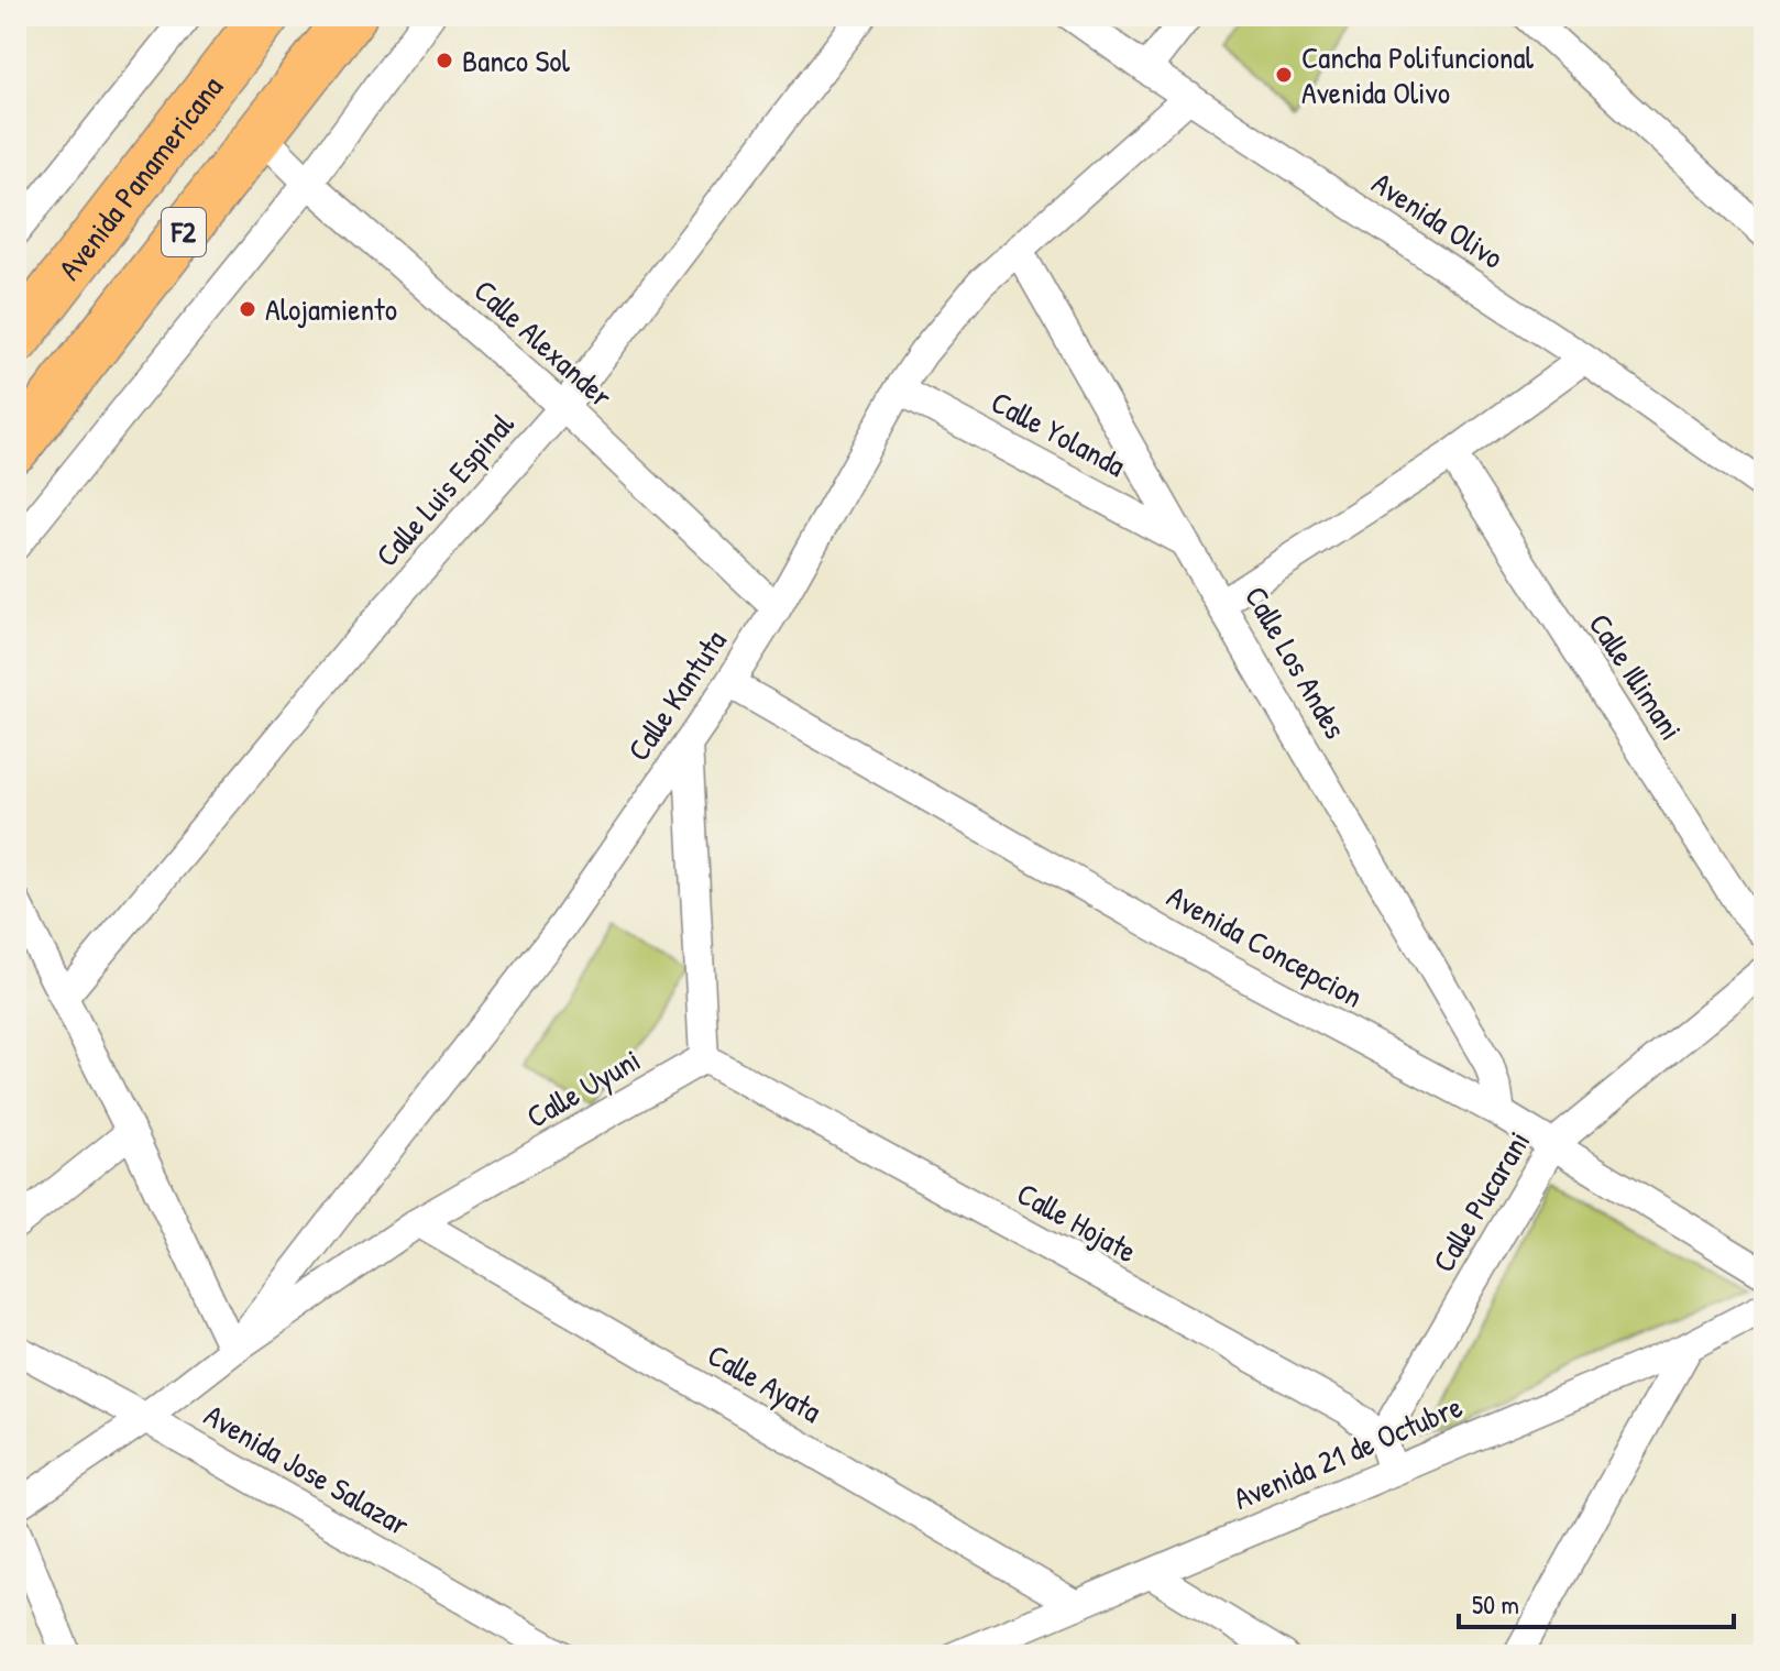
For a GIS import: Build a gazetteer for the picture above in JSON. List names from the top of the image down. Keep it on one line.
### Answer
{"streets":{"highway":["Avenida Panamericana","F2"],"street":["Avenida Olivo","Calle Alexander","Calle Yolanda","Calle Luis Espinal","Calle Los Andes","Calle Illimani","Calle Kantuta","Avenida Concepcion","Calle Uyuni","Calle Pucarani","Calle Hojate","Calle Ayata","Avenida 21 de Octubre","Avenida Jose Salazar"]},"crossings":[["Avenida Olivo","Calle Kantuta"],["F2","Calle Alexander"],["Calle Alexander","Calle Luis Espinal"],["Calle Alexander","Calle Kantuta"],["Calle Yolanda","Calle Los Andes"],["Calle Yolanda","Calle Kantuta"],["Calle Los Andes","Calle Kantuta"],["Calle Los Andes","Avenida Concepcion"],["Calle Kantuta","Avenida Concepcion"],["Calle Kantuta","Calle Uyuni"],["Avenida Concepcion","Calle Pucarani"],["Calle Uyuni","Calle Hojate"],["Calle Uyuni","Calle Ayata"],["Calle Pucarani","Calle Hojate"],["Calle Ayata","Avenida 21 de Octubre"]],"places":["Banco Sol","Cancha Polifuncional Avenida Olivo","Alojamiento"],"scale_bar":"50 m"}
